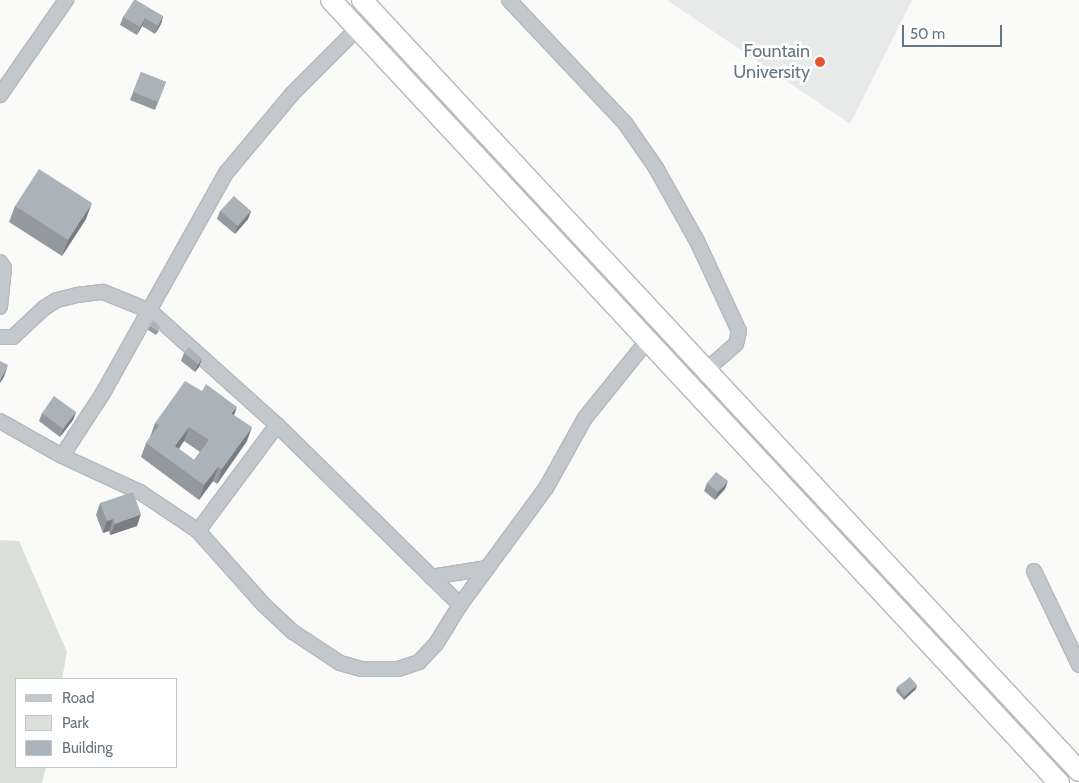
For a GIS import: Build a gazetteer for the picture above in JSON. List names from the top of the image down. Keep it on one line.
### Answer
{"places":["Fountain University"],"legend":["Road","Park","Building"],"scale_bar":"50 m"}
